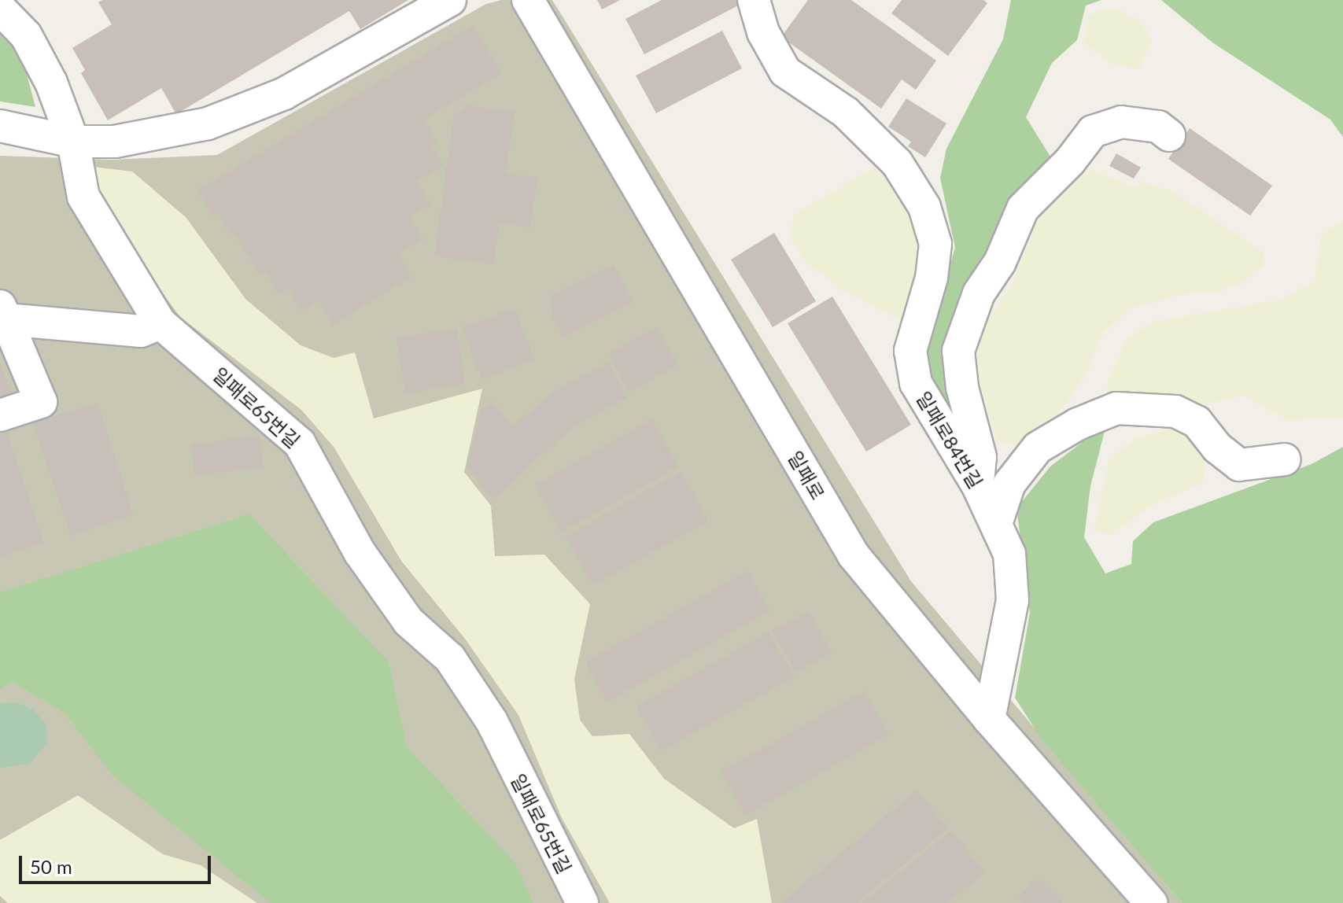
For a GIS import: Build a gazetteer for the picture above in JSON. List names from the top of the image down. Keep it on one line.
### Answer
{"streets":{"street":["일패로65번길","일패로84번길","일패로"]},"crossings":[["일패로84번길","일패로"]],"scale_bar":"50 m"}
